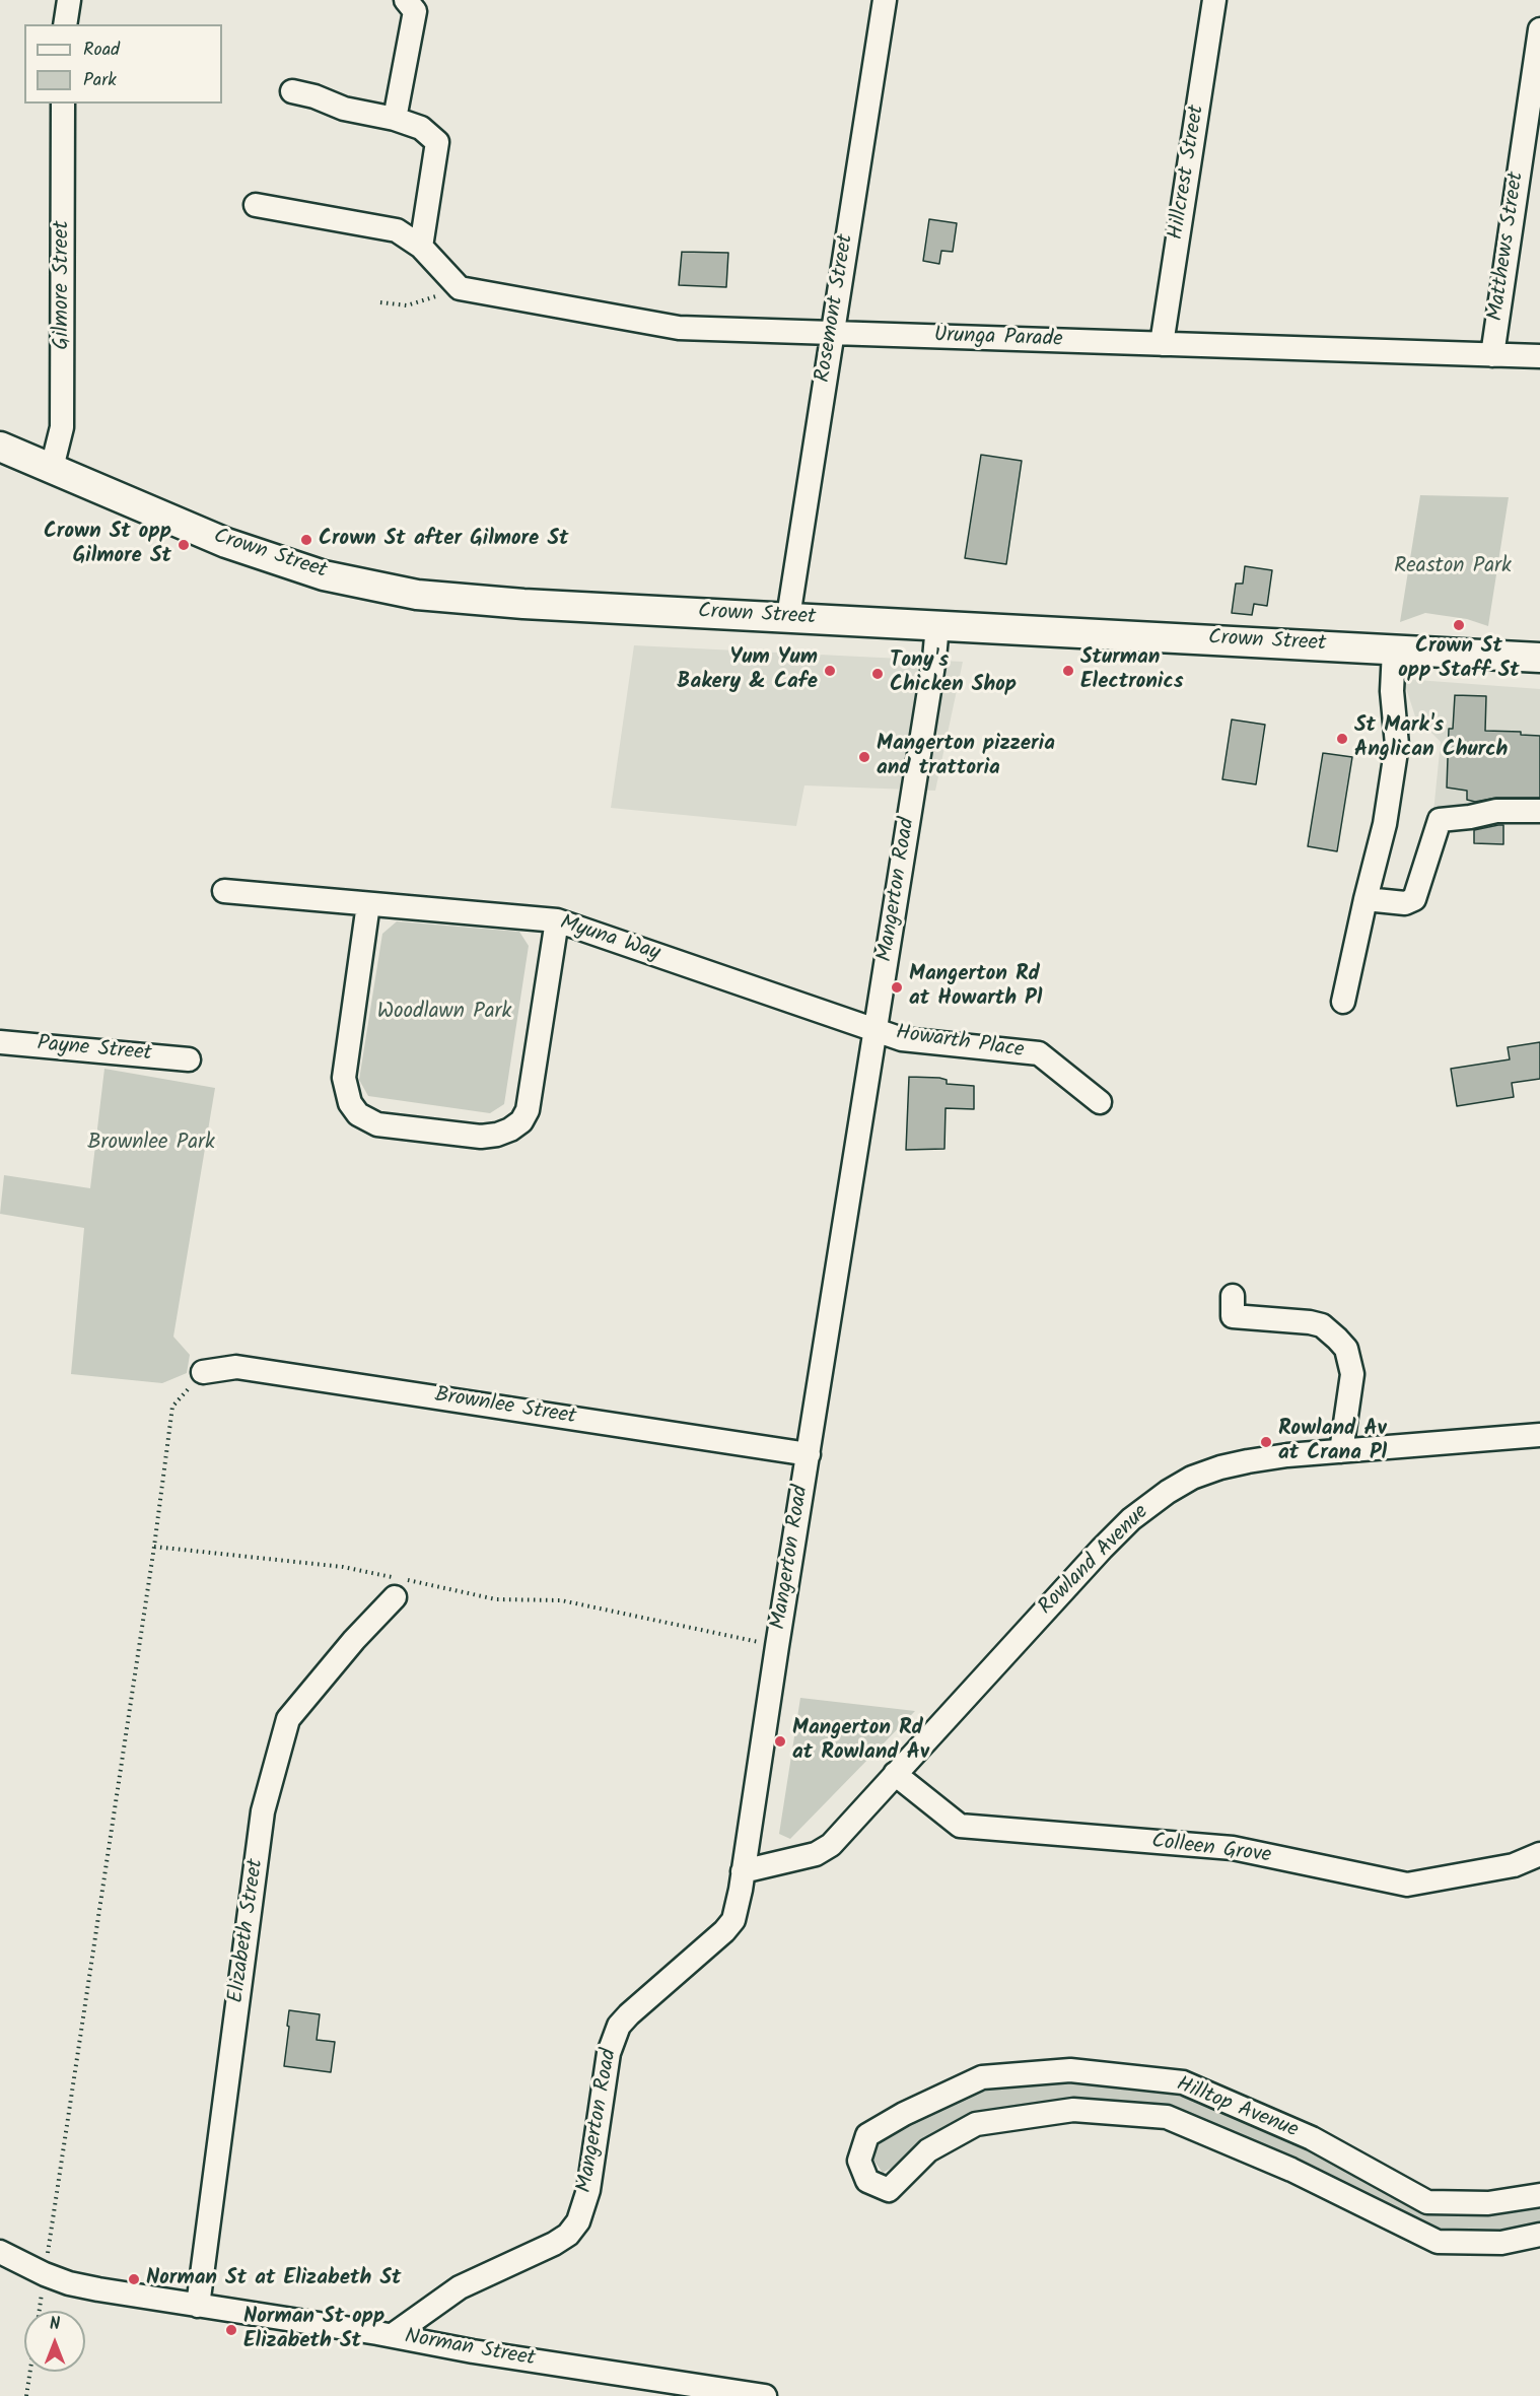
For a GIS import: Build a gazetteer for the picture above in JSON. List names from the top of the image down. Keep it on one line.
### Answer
{"streets":{"main road":["Crown Street"],"street":["Hillcrest Street","Matthews Street","Gilmore Street","Rosemont Street","Urunga Parade","Mangerton Road","Myuna Way","Howarth Place","Payne Street","Brownlee Street","Rowland Avenue","Colleen Grove","Elizabeth Street","Hilltop Avenue","Norman Street"]},"crossings":[["Hillcrest Street","Urunga Parade"],["Matthews Street","Urunga Parade"],["Gilmore Street","Crown Street"],["Rosemont Street","Urunga Parade"],["Rosemont Street","Crown Street"],["Crown Street","Mangerton Road"],["Mangerton Road","Myuna Way"],["Mangerton Road","Howarth Place"],["Mangerton Road","Brownlee Street"],["Mangerton Road","Rowland Avenue"],["Mangerton Road","Norman Street"],["Myuna Way","Howarth Place"],["Rowland Avenue","Colleen Grove"],["Elizabeth Street","Norman Street"]],"parks":["Reaston Park","Woodlawn Park","Brownlee Park"],"places":["Crown St after Gilmore St","Crown St opp Gilmore St","Crown St opp Staff St","Yum Yum Bakery & Cafe","Sturman Electronics","Tony's Chicken Shop","St Mark's Anglican Church","Mangerton pizzeria and trattoria","Mangerton Rd at Howarth Pl","Rowland Av at Crana Pl","Mangerton Rd at Rowland Av","Norman St at Elizabeth St","Norman St opp Elizabeth St"],"legend":["Road","Park"],"north":"top"}
